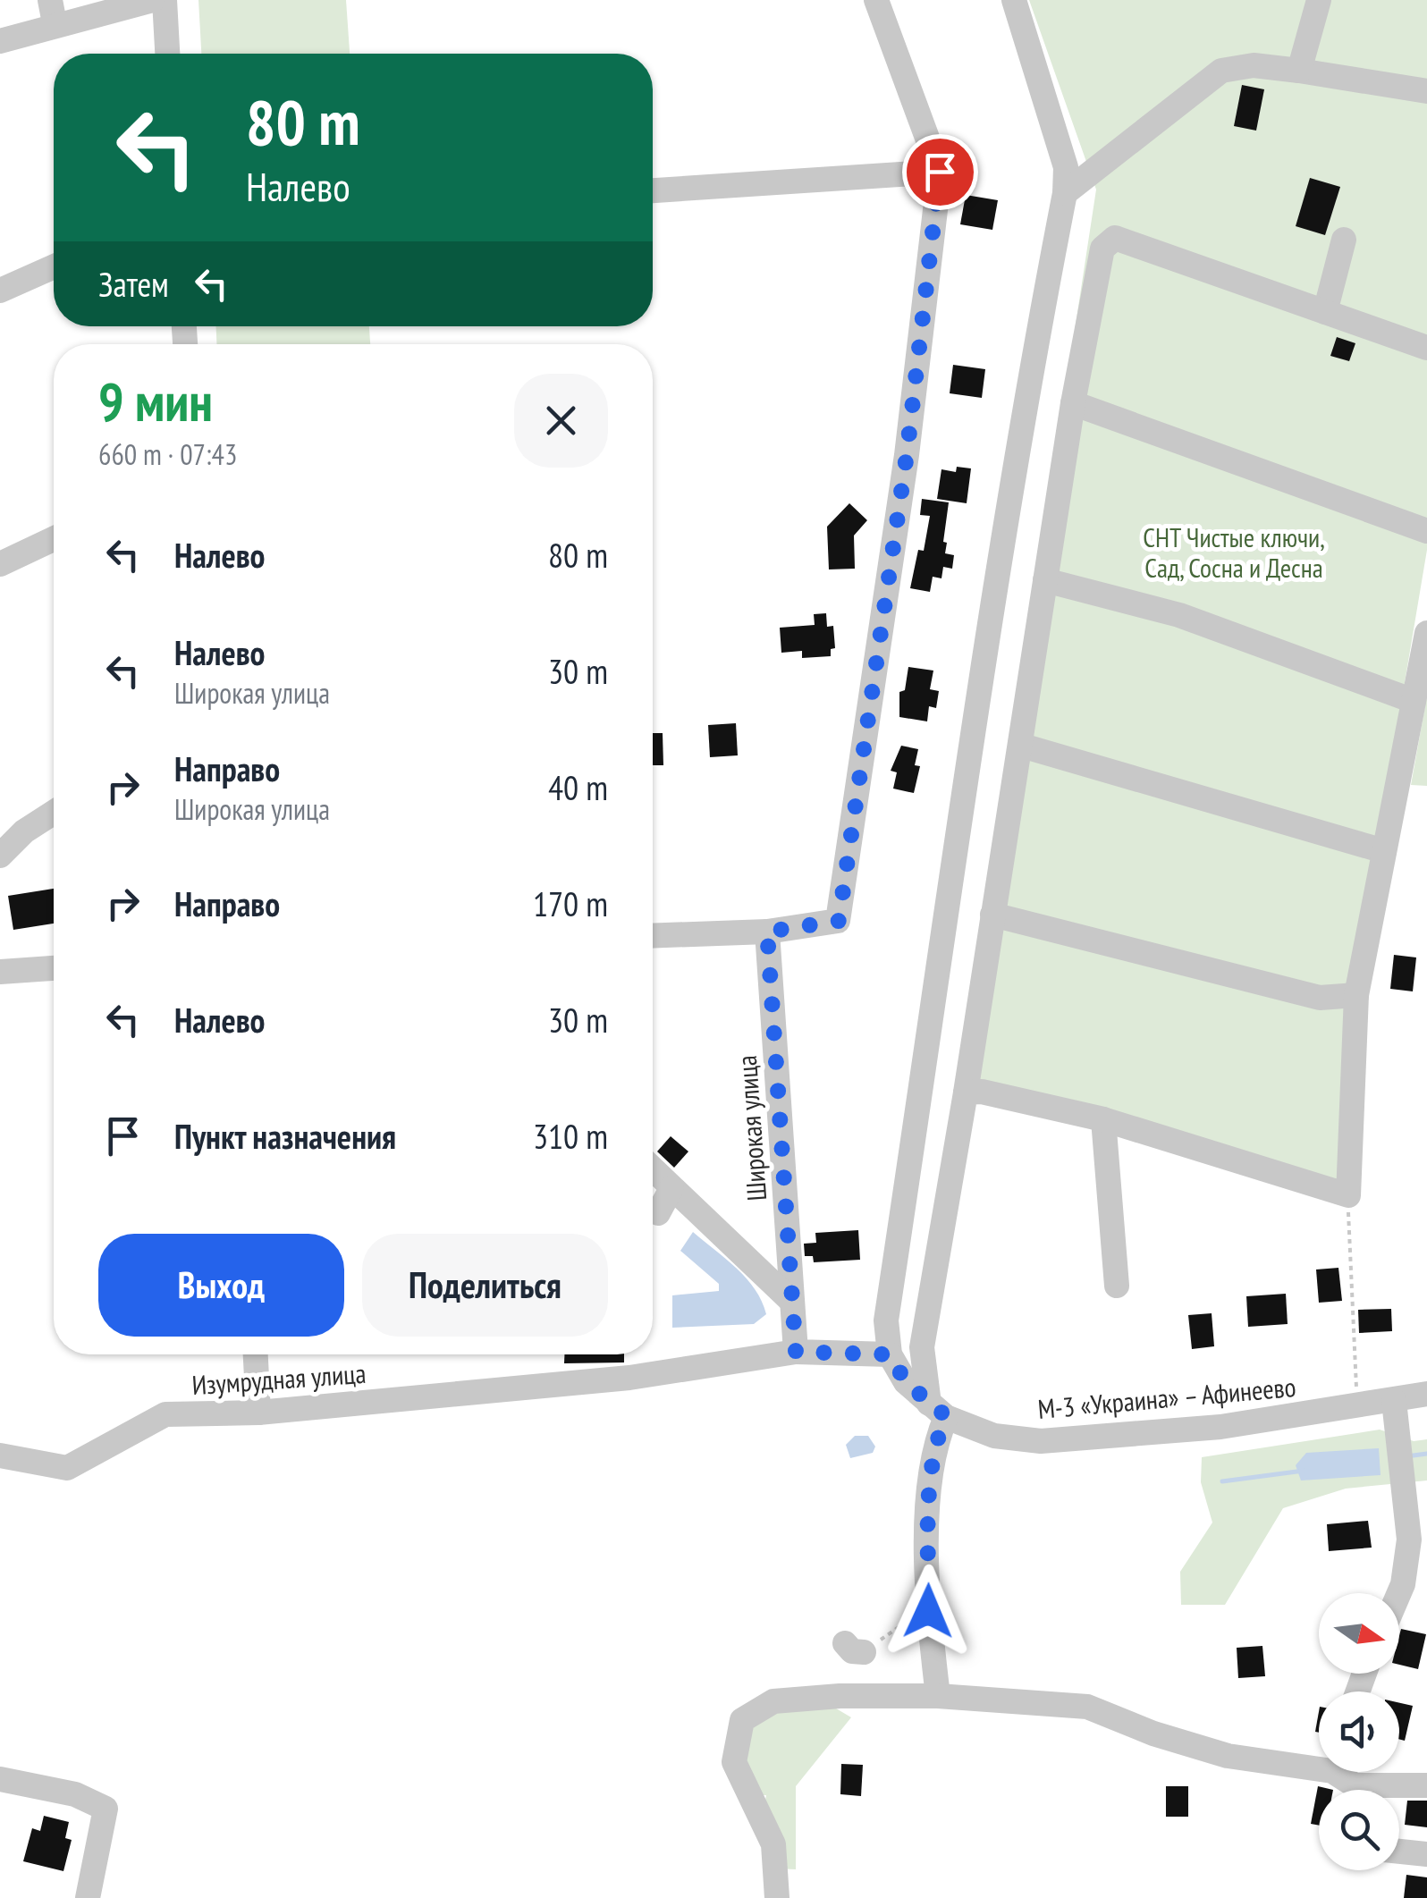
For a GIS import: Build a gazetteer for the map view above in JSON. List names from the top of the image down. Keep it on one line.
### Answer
{"streets":{"street":["Широкая улица","Изумрудная улица","М-3 «Украина» – Афинеево"]},"crossings":[["Широкая улица","Изумрудная улица"]],"parks":["СНТ Чистые ключи, Сад, Сосна и Десна"],"north":"right","page":{"turn":["80 m","Налево"],"then":"Затем","heading":["9 мин","660 m · 07:43"],"list":[{"name":"Налево","value":"80 m"},{"name":"Налево","note":"Широкая улица","value":"30 m"},{"name":"Направо","note":"Широкая улица","value":"40 m"},{"name":"Направо","value":"170 m"},{"name":"Налево","value":"30 m"},{"name":"Пункт назначения","value":"310 m"}],"buttons":["Выход","Поделиться"]}}
